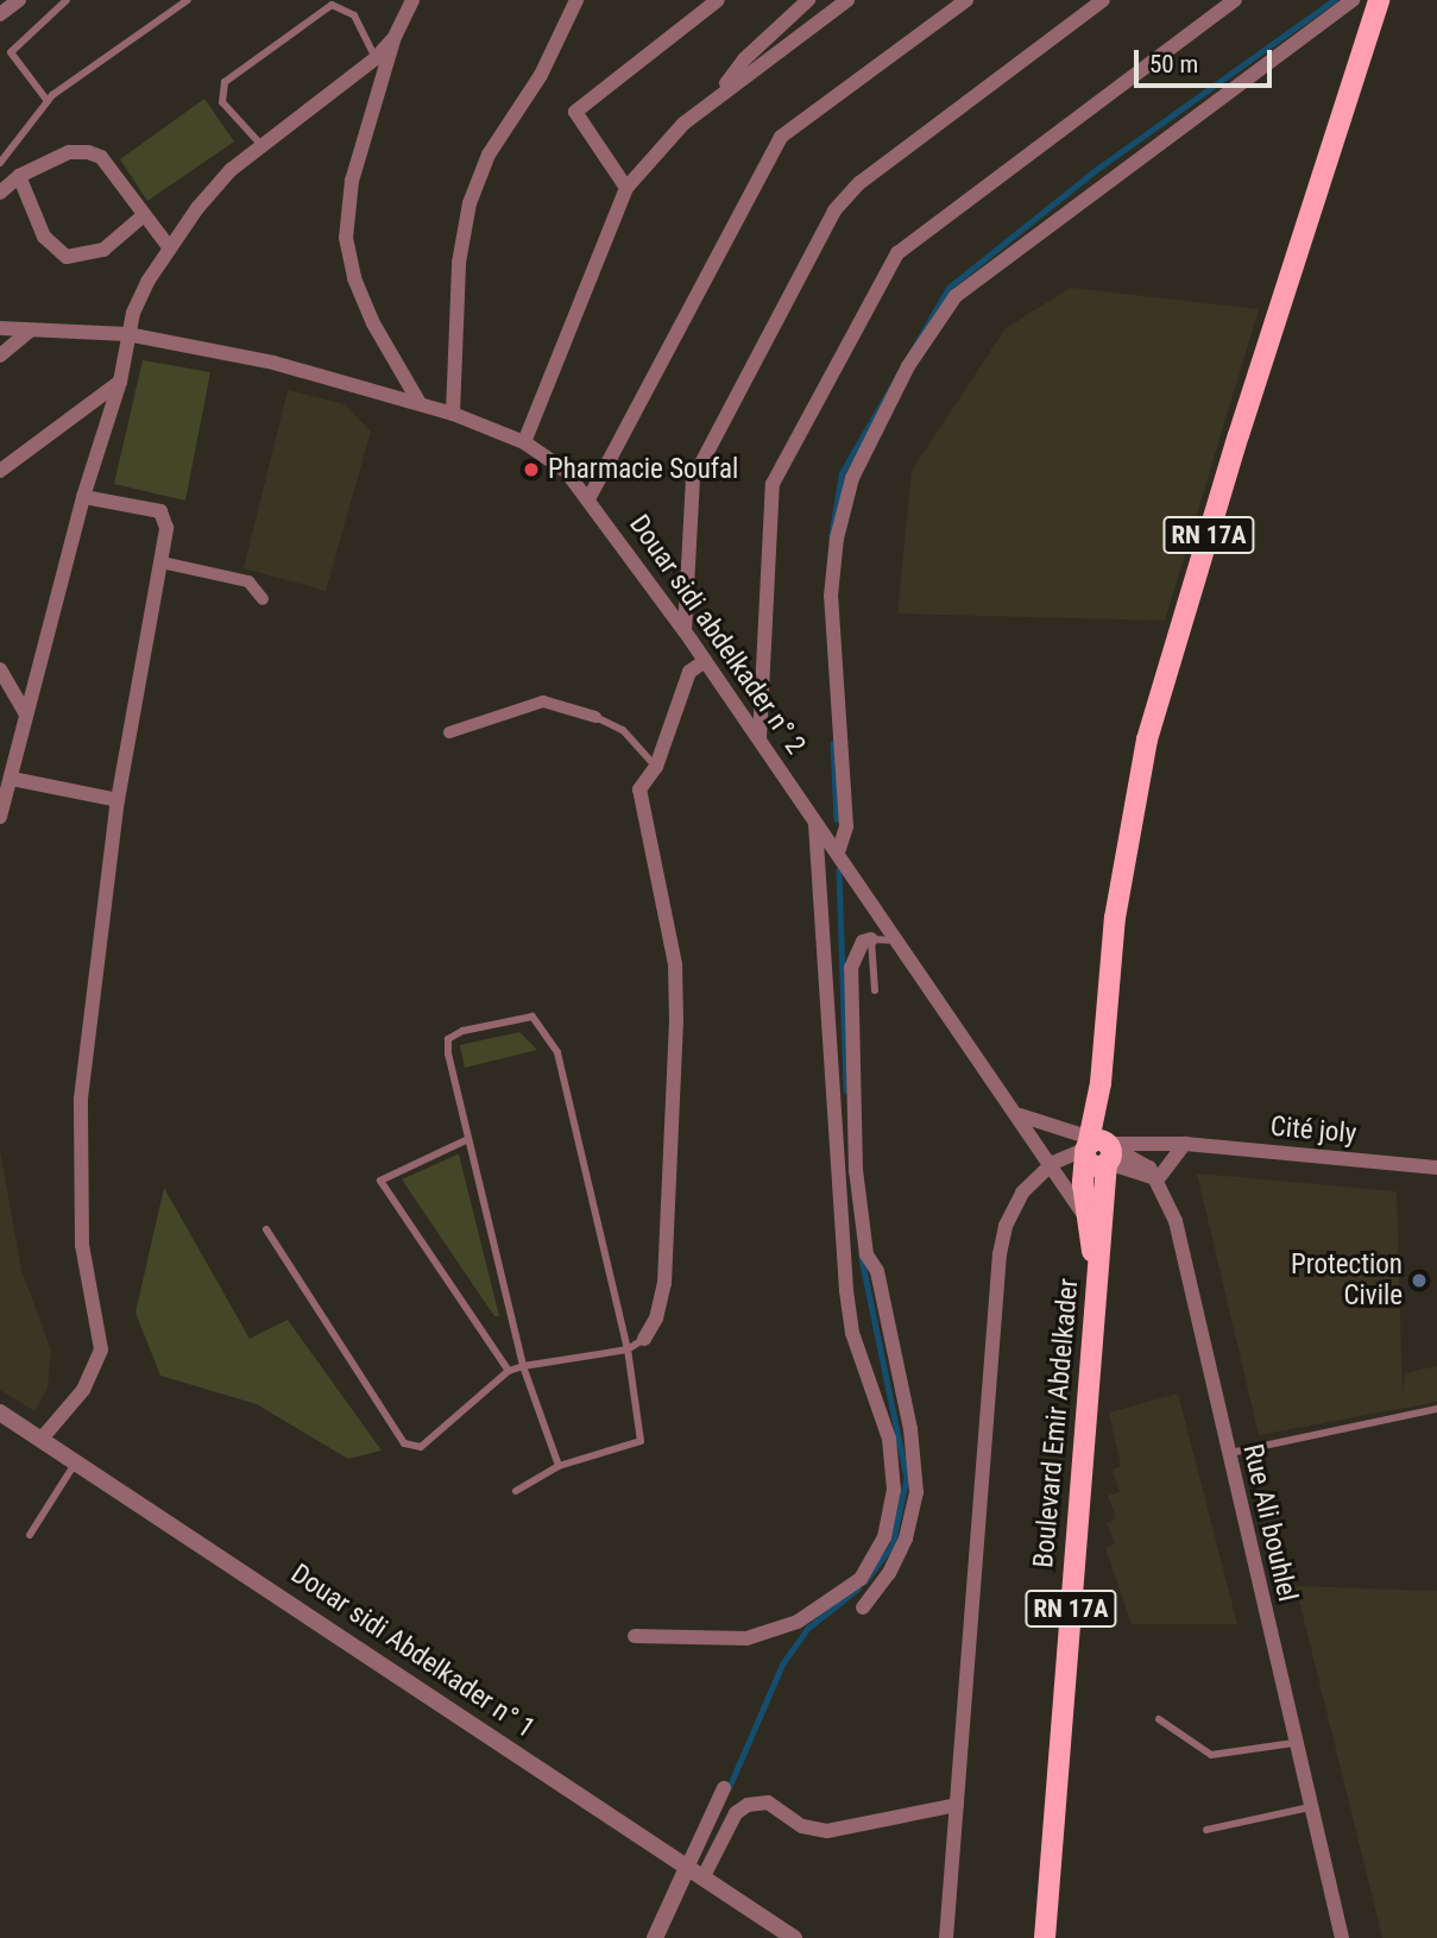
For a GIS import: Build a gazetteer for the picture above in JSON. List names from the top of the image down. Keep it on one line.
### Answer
{"streets":{"main road":["RN 17A","Boulevard Emir Abdelkader"],"street":["Douar sidi abdelkader n° 2","Cité joly","Rue Ali bouhlel","Douar sidi Abdelkader n° 1"]},"crossings":[["RN 17A","Douar sidi abdelkader n° 2"],["RN 17A","Cité joly"],["RN 17A","Boulevard Emir Abdelkader"],["Douar sidi abdelkader n° 2","Cité joly"],["Douar sidi abdelkader n° 2","Boulevard Emir Abdelkader"],["Cité joly","Boulevard Emir Abdelkader"]],"places":["Pharmacie Soufal","Protection Civile"],"scale_bar":"50 m"}
